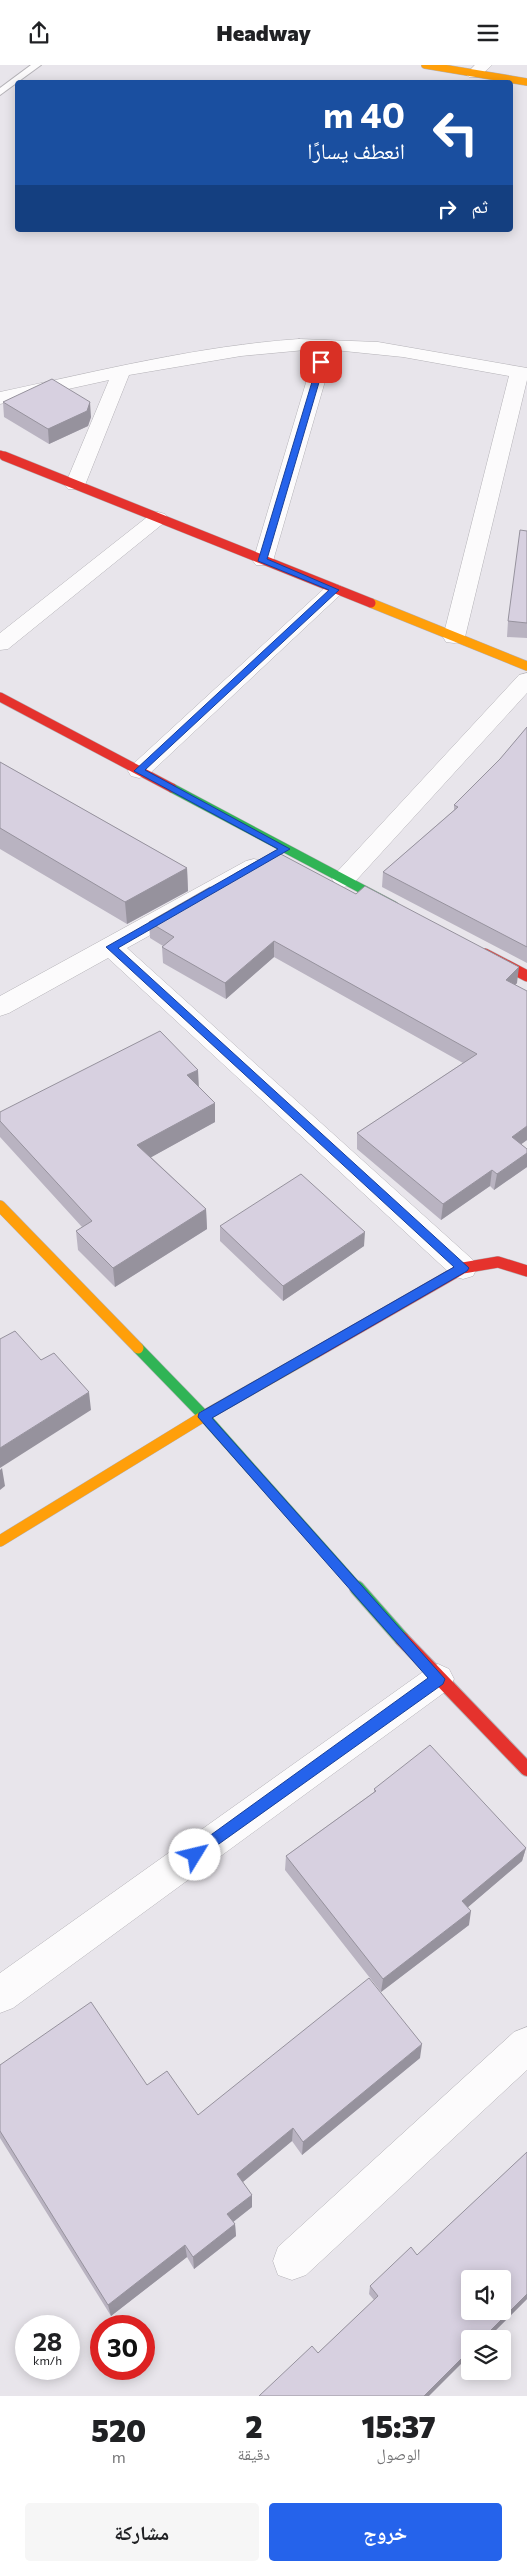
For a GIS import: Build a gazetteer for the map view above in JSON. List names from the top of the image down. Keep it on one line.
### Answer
{"page":{"header":"Headway","turn":["40 m","انعطف يسارًا"],"then":"ثم","speed":"28 km/h","limit":"30","eta":["15:37","الوصول","2","دقيقة","520","m"],"buttons":["خروج","مشاركة"]}}
